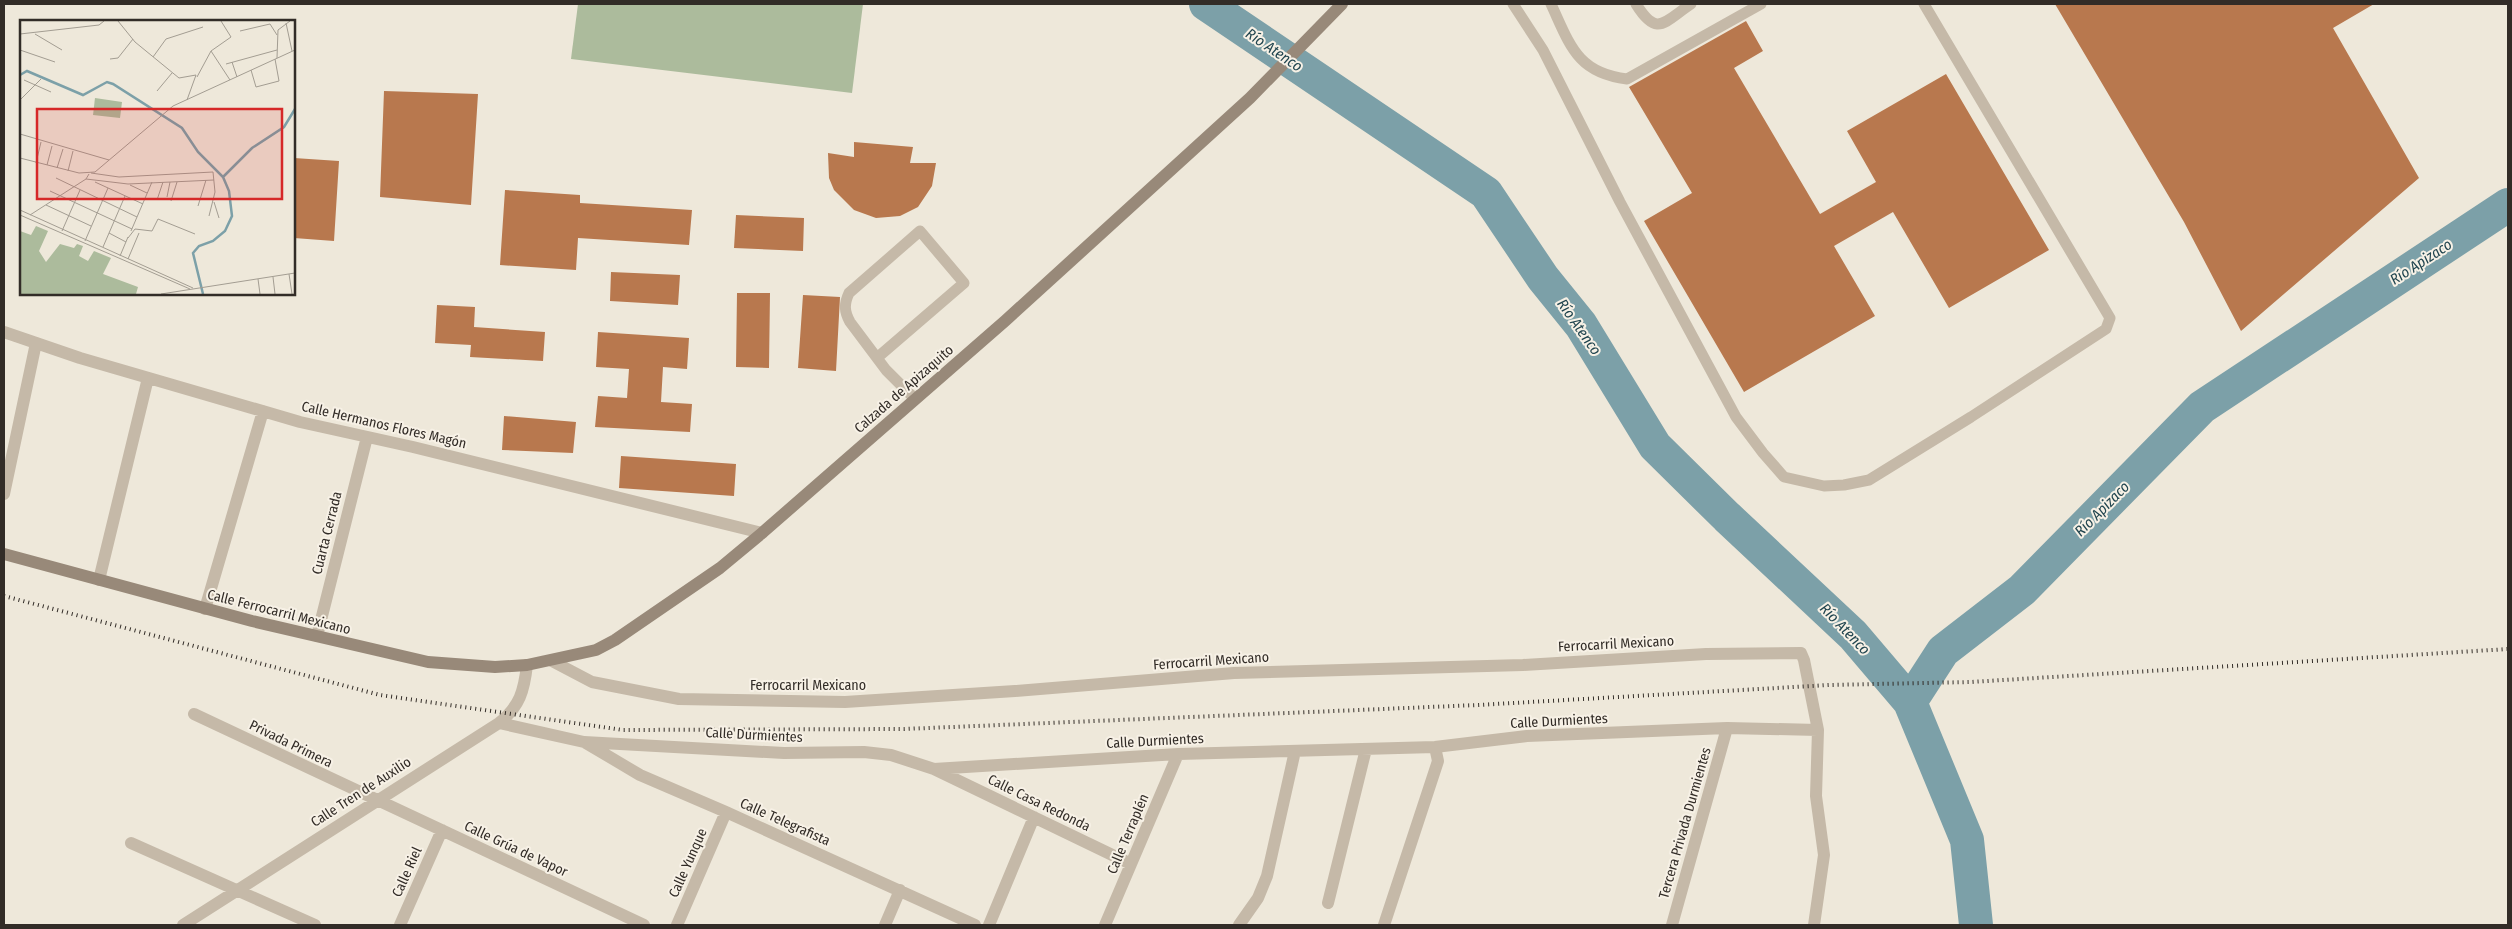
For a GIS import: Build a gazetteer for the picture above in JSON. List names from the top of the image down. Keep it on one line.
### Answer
{"streets":{"main road":["Calzada de Apizaquito","Calle Ferrocarril Mexicano"],"street":["Calle Hermanos Flores Magón","Cuarta Cerrada","Ferrocarril Mexicano","Calle Durmientes","Privada Primera","Calle Tren de Auxilio","Calle Casa Redonda","Calle Telegrafista","Tercera Privada Durmientes","Calle Terraplén","Calle Grúa de Vapor","Calle Yunque","Calle Riel"]},"crossings":[["Calzada de Apizaquito","Calle Hermanos Flores Magón"],["Calzada de Apizaquito","Calle Ferrocarril Mexicano"],["Calzada de Apizaquito","Ferrocarril Mexicano"],["Calle Hermanos Flores Magón","Cuarta Cerrada"],["Cuarta Cerrada","Calle Ferrocarril Mexicano"],["Calle Ferrocarril Mexicano","Ferrocarril Mexicano"],["Calle Ferrocarril Mexicano","Calle Tren de Auxilio"],["Ferrocarril Mexicano","Calle Durmientes"],["Calle Durmientes","Calle Tren de Auxilio"],["Calle Durmientes","Calle Casa Redonda"],["Calle Durmientes","Calle Telegrafista"],["Calle Durmientes","Tercera Privada Durmientes"],["Calle Durmientes","Calle Terraplén"],["Privada Primera","Calle Tren de Auxilio"],["Privada Primera","Calle Grúa de Vapor"],["Calle Tren de Auxilio","Calle Grúa de Vapor"],["Calle Casa Redonda","Calle Terraplén"],["Calle Telegrafista","Calle Yunque"],["Calle Grúa de Vapor","Calle Riel"]],"water":["Río Atenco","Río Apizaco"]}
